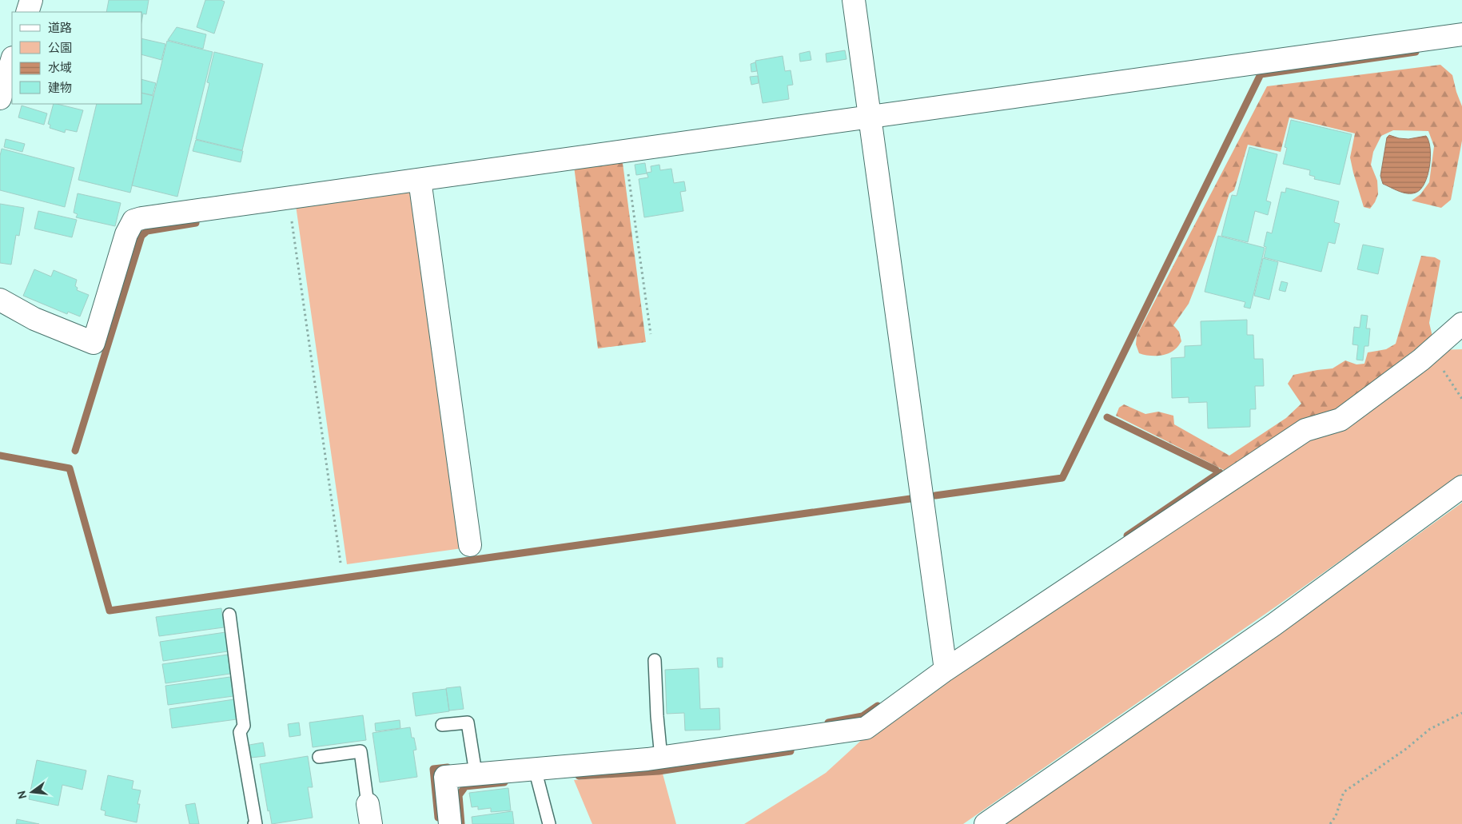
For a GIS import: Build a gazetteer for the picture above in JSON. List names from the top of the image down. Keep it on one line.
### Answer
{"legend":["道路","公園","水域","建物"],"north":"left"}
